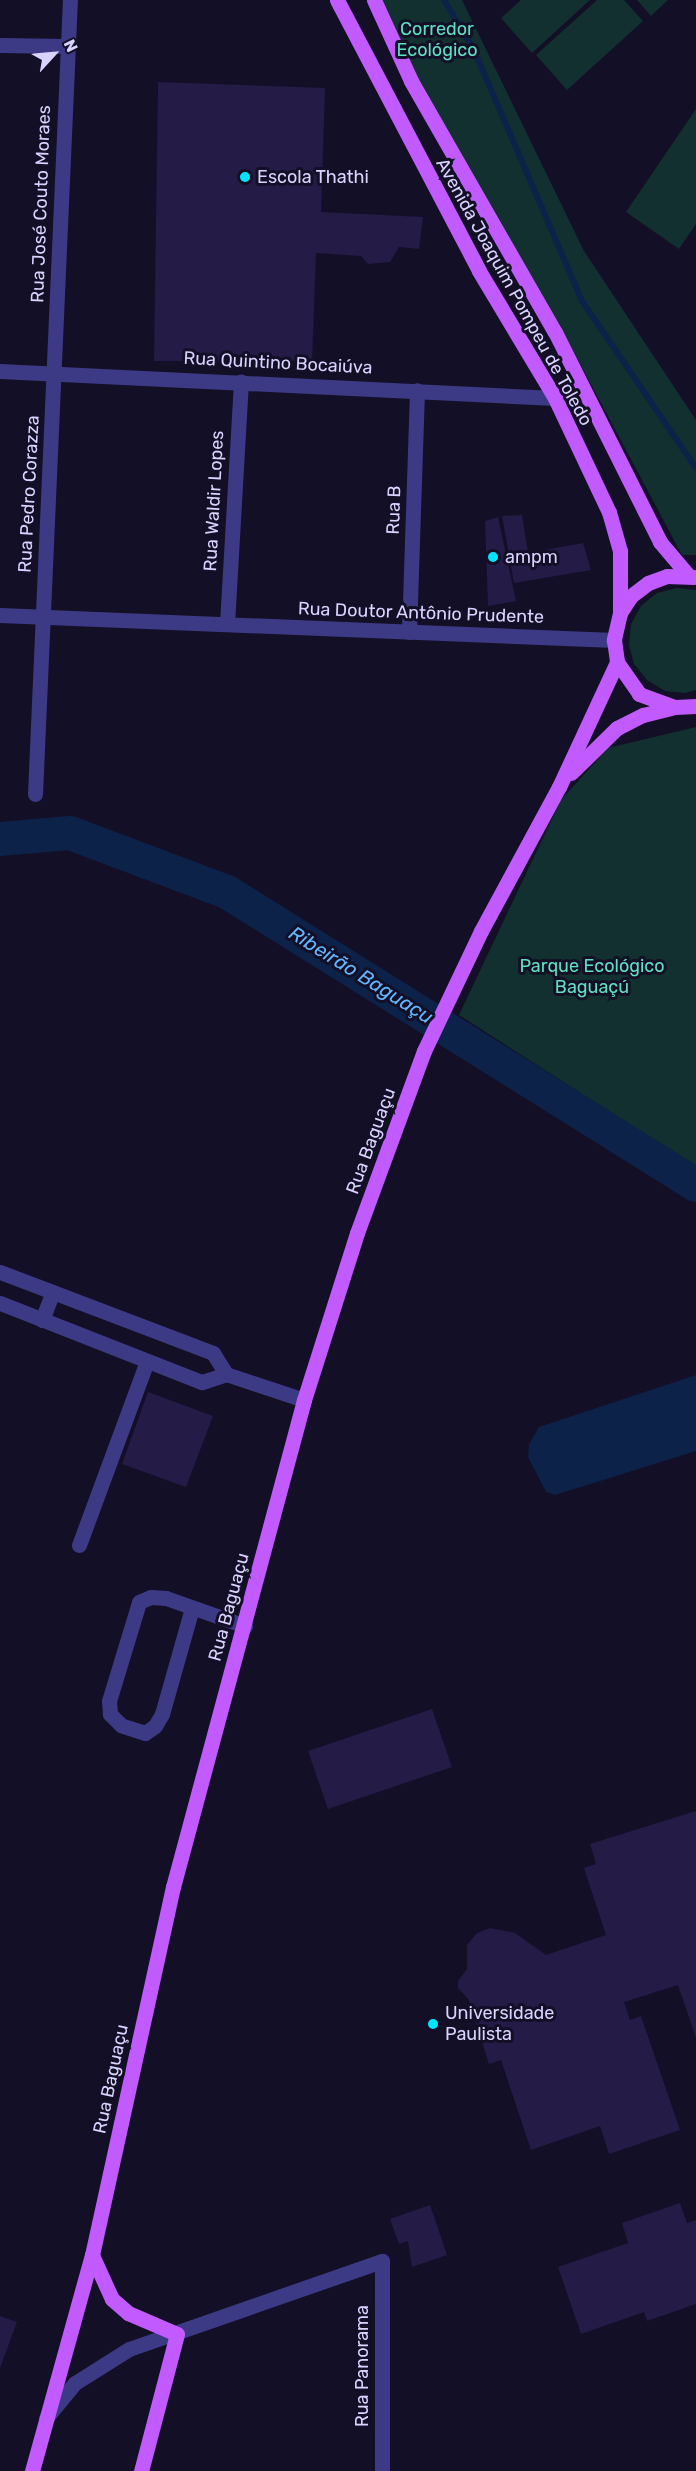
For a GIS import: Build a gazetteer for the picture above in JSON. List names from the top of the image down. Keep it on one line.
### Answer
{"streets":{"main road":["Avenida Joaquim Pompeu de Toledo","Rua Baguaçu"],"street":["Rua José Couto Moraes","Rua Quintino Bocaiúva","Rua Pedro Corazza","Rua Waldir Lopes","Rua B","Rua Doutor Antônio Prudente","Rua Panorama"]},"crossings":[["Rua José Couto Moraes","Rua Quintino Bocaiúva"],["Rua José Couto Moraes","Rua Pedro Corazza"],["Avenida Joaquim Pompeu de Toledo","Rua Quintino Bocaiúva"],["Rua Quintino Bocaiúva","Rua Pedro Corazza"],["Rua Quintino Bocaiúva","Rua Waldir Lopes"],["Rua Quintino Bocaiúva","Rua B"],["Rua Pedro Corazza","Rua Doutor Antônio Prudente"],["Rua Waldir Lopes","Rua Doutor Antônio Prudente"],["Rua B","Rua Doutor Antônio Prudente"]],"water":["Ribeirão Baguaçu"],"parks":["Corredor Ecológico","Parque Ecológico Baguaçú"],"places":["Escola Thathi","ampm","Universidade Paulista"],"north":"top right"}
